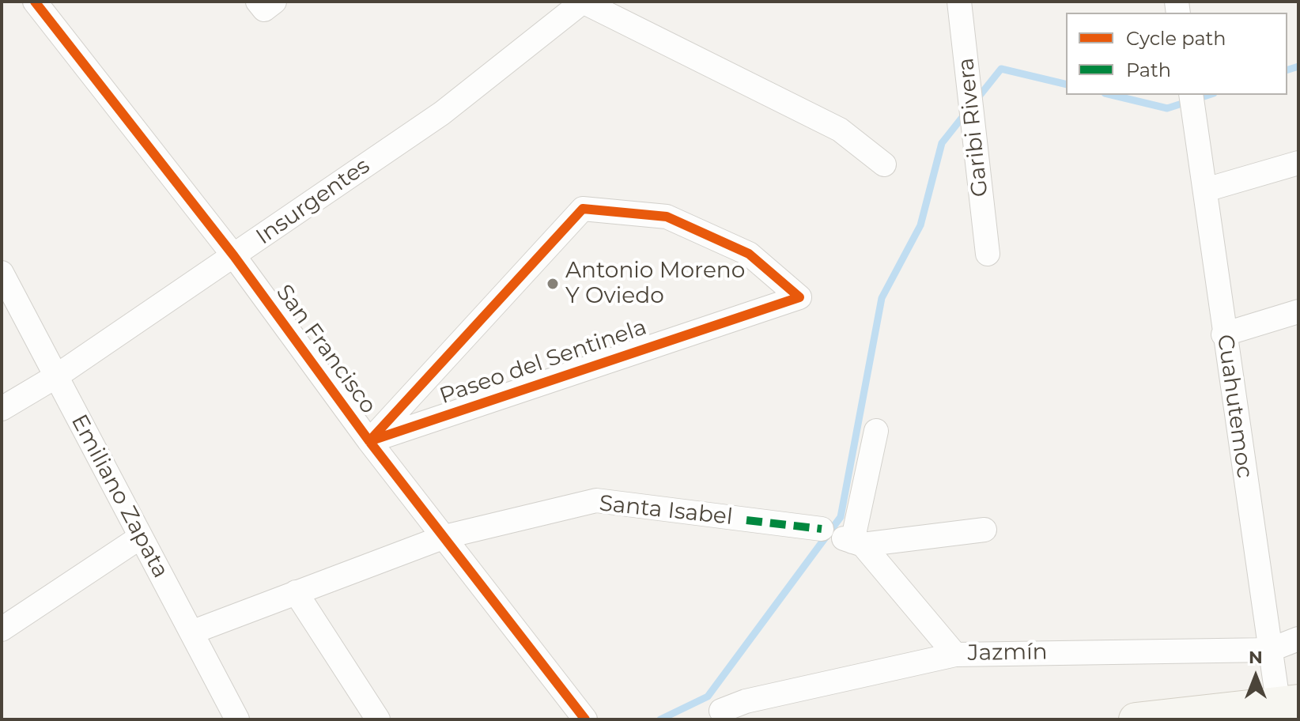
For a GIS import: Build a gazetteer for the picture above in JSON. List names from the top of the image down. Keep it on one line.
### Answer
{"streets":{"street":["Garibi Rivera","Insurgentes","San Francisco","Paseo del Sentinela","Cuahutemoc","Emiliano Zapata","Santa Isabel","Jazmín"]},"crossings":[["Insurgentes","San Francisco"],["Insurgentes","Emiliano Zapata"],["San Francisco","Paseo del Sentinela"],["San Francisco","Santa Isabel"],["Cuahutemoc","Jazmín"],["Emiliano Zapata","Santa Isabel"]],"places":["Antonio Moreno Y Oviedo"],"legend":["Cycle path","Path"],"north":"top"}
